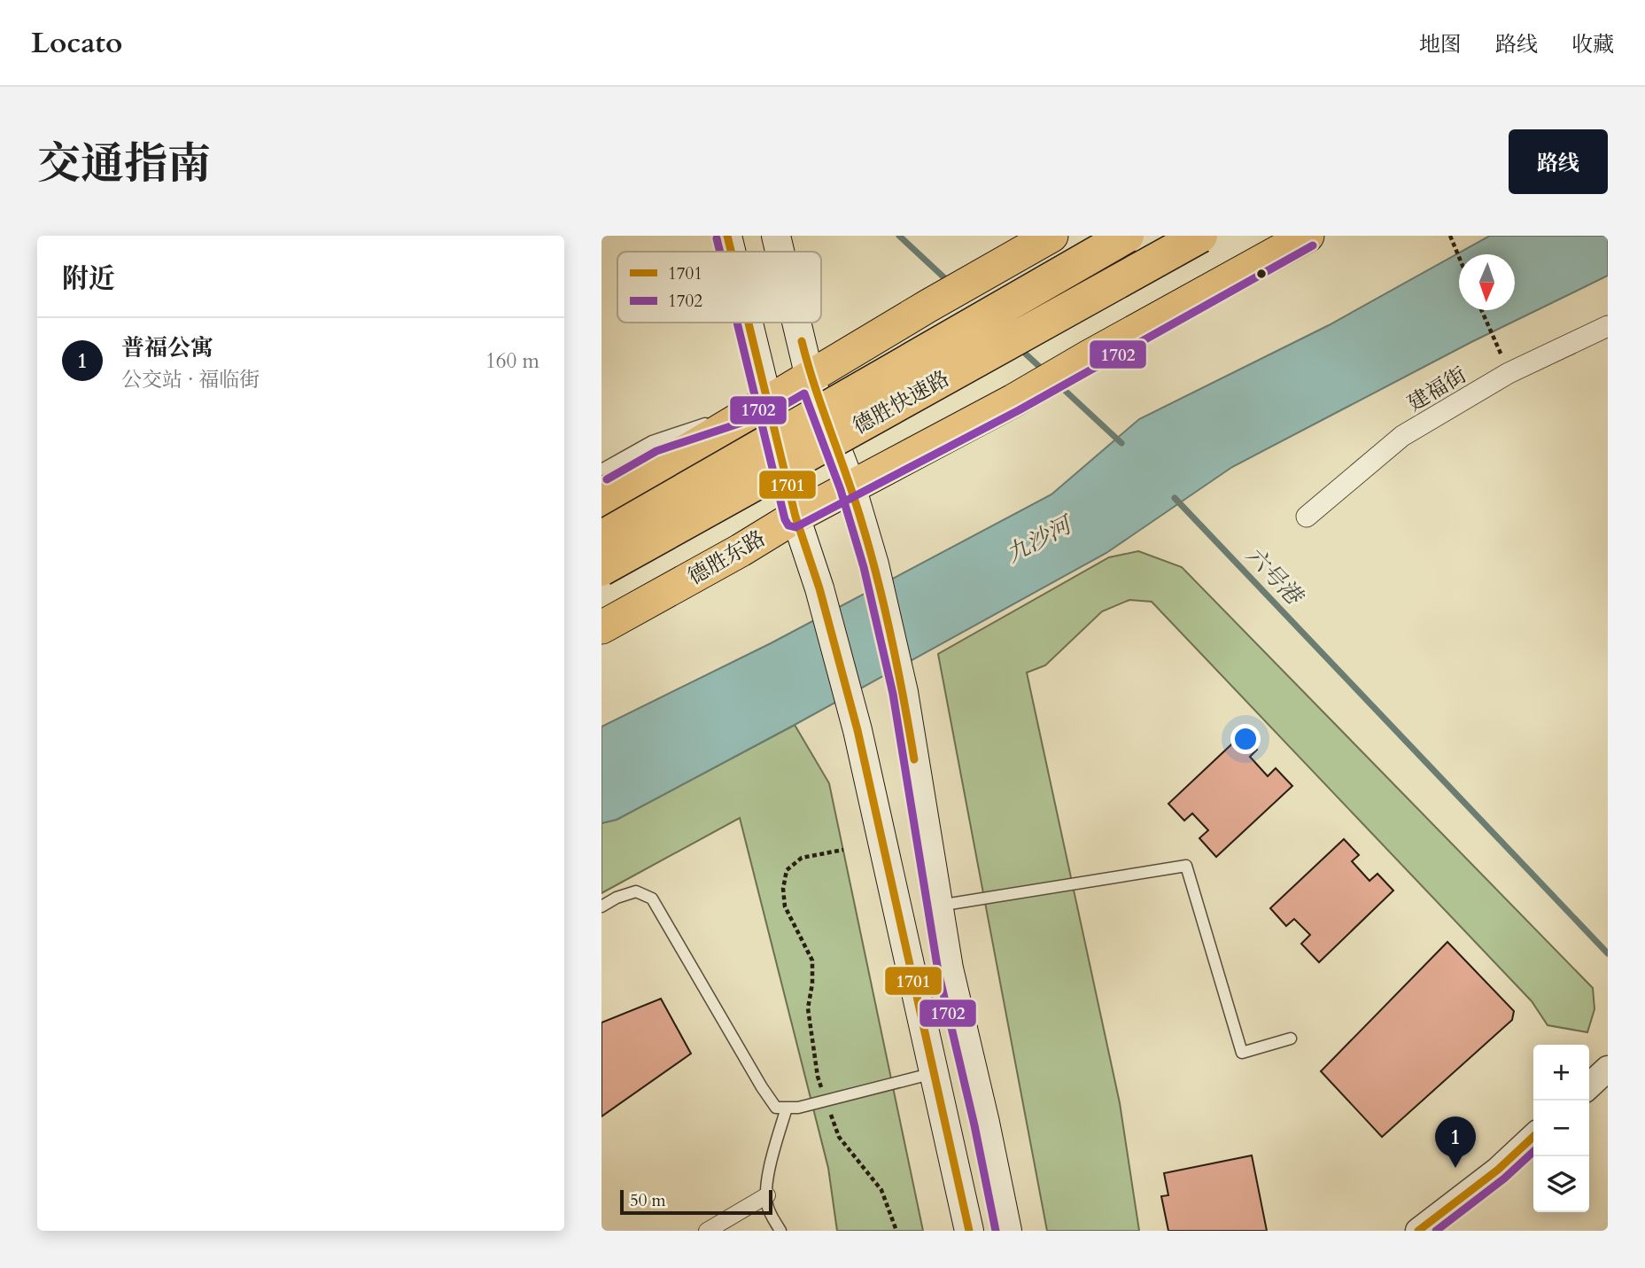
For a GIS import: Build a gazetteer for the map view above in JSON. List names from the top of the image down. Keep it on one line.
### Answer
{"streets":{"highway":["德胜快速路"],"main road":["德胜东路"],"street":["建福街"]},"water":["九沙河","六号港"],"lines":["transit line 1701","transit line 1702"],"legend":["1701","1702"],"scale_bar":"50 m","north":"bottom","page":{"header":"Locato","nav":["地图","路线","收藏"],"title":"交通指南","buttons":"路线","heading":"附近","list":[{"mark":"1","name":"普福公寓","note":"公交站 · 福临街","value":"160 m"}],"map_buttons":["+","−"],"pins":"1","scale":"50 m"}}
